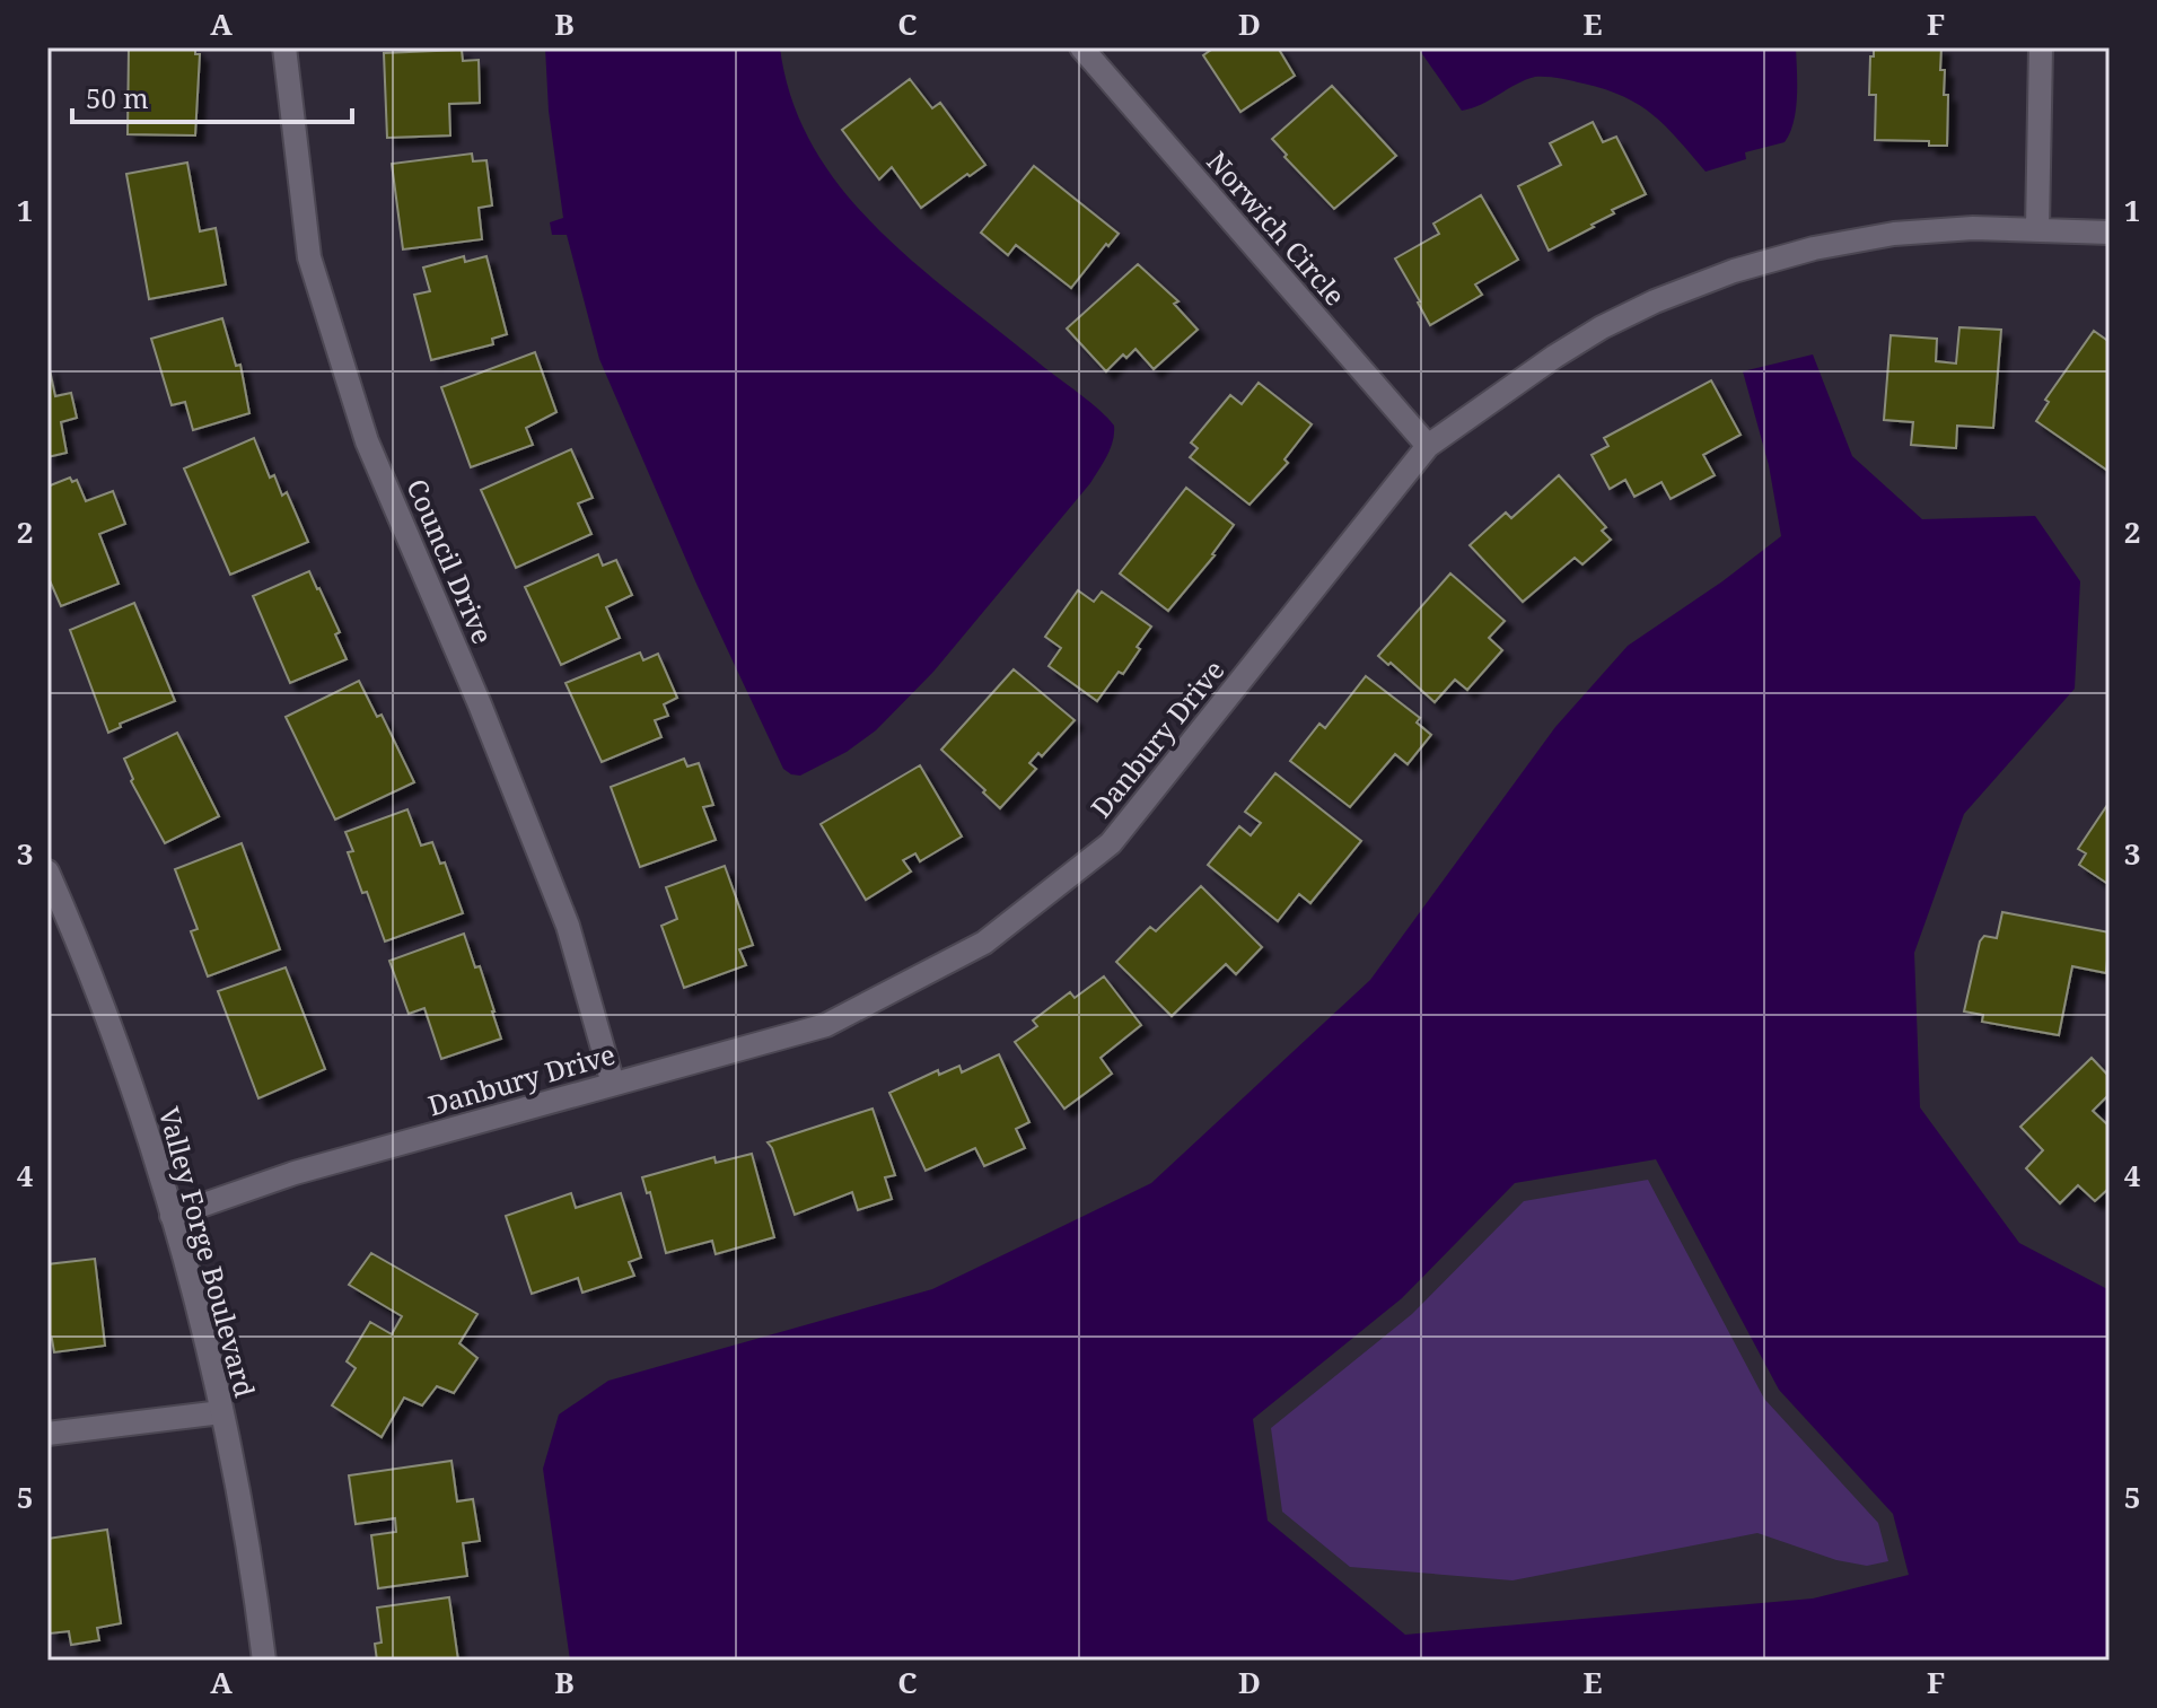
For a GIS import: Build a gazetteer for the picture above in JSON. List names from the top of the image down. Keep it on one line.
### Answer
{"streets":{"street":["Norwich Circle","Council Drive","Danbury Drive","Valley Forge Boulevard"]},"crossings":[["Norwich Circle","Danbury Drive"],["Council Drive","Danbury Drive"],["Danbury Drive","Valley Forge Boulevard"]],"scale_bar":"50 m","grid":{"columns":["A","B","C","D","E","F"],"rows":["1","2","3","4","5"]}}
